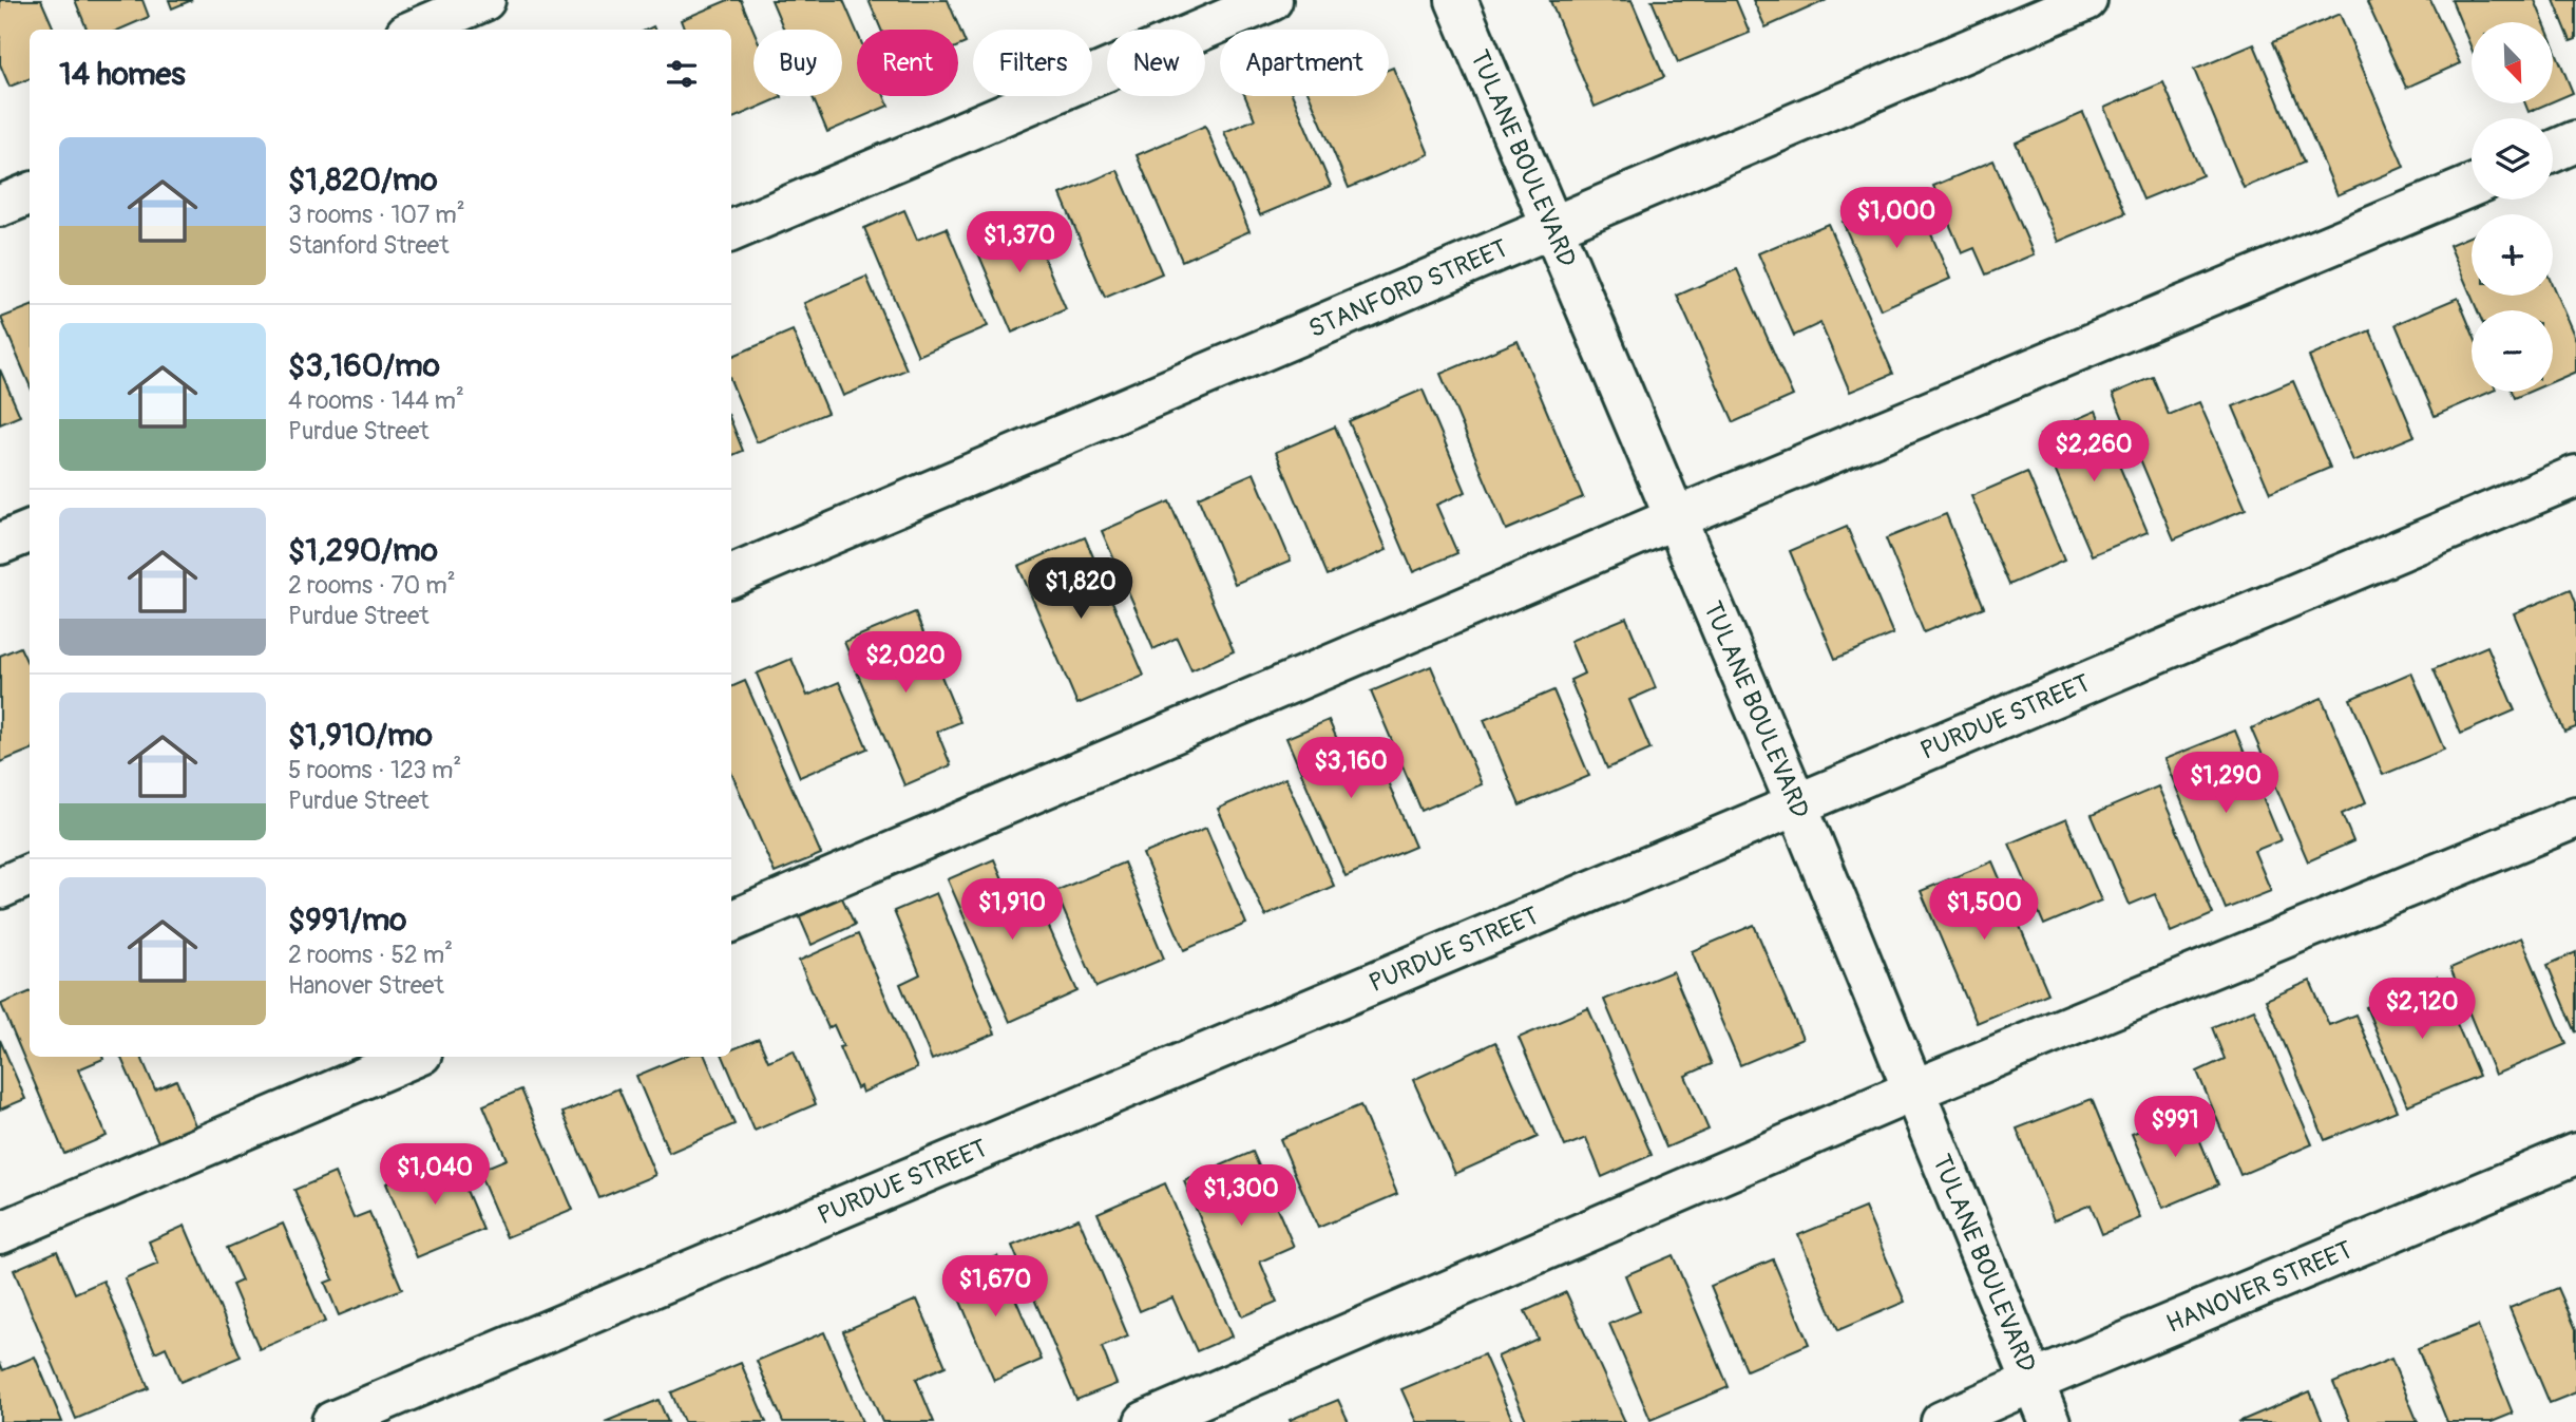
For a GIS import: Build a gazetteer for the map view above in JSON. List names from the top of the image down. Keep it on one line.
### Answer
{"streets":{"street":["TULANE BOULEVARD","STANFORD STREET","PURDUE STREET","HANOVER STREET"]},"crossings":[["TULANE BOULEVARD","STANFORD STREET"],["TULANE BOULEVARD","PURDUE STREET"],["TULANE BOULEVARD","HANOVER STREET"]],"north":"bottom right","page":{"map_buttons":["+","−"],"chip":["Buy","Rent","Filters","New","Apartment"],"heading":"14 homes","list":[{"name":"$1,820/mo","note":"3 rooms · 107 m² · Stanford Street"},{"name":"$3,160/mo","note":"4 rooms · 144 m² · Purdue Street"},{"name":"$1,290/mo","note":"2 rooms · 70 m² · Purdue Street"},{"name":"$1,910/mo","note":"5 rooms · 123 m² · Purdue Street"},{"name":"$991/mo","note":"2 rooms · 52 m² · Hanover Street"}],"price":["$1,000","$1,370","$2,260","$1,820","$2,020","$3,160","$1,290","$1,910","$1,500","$2,120","$991","$1,040","$1,300","$1,670"]}}
